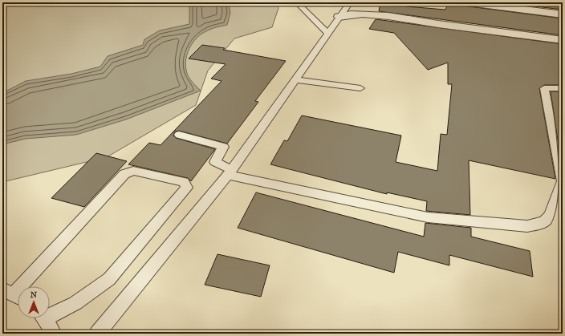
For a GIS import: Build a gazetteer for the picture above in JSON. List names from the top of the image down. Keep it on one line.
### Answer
{"north":"top"}
